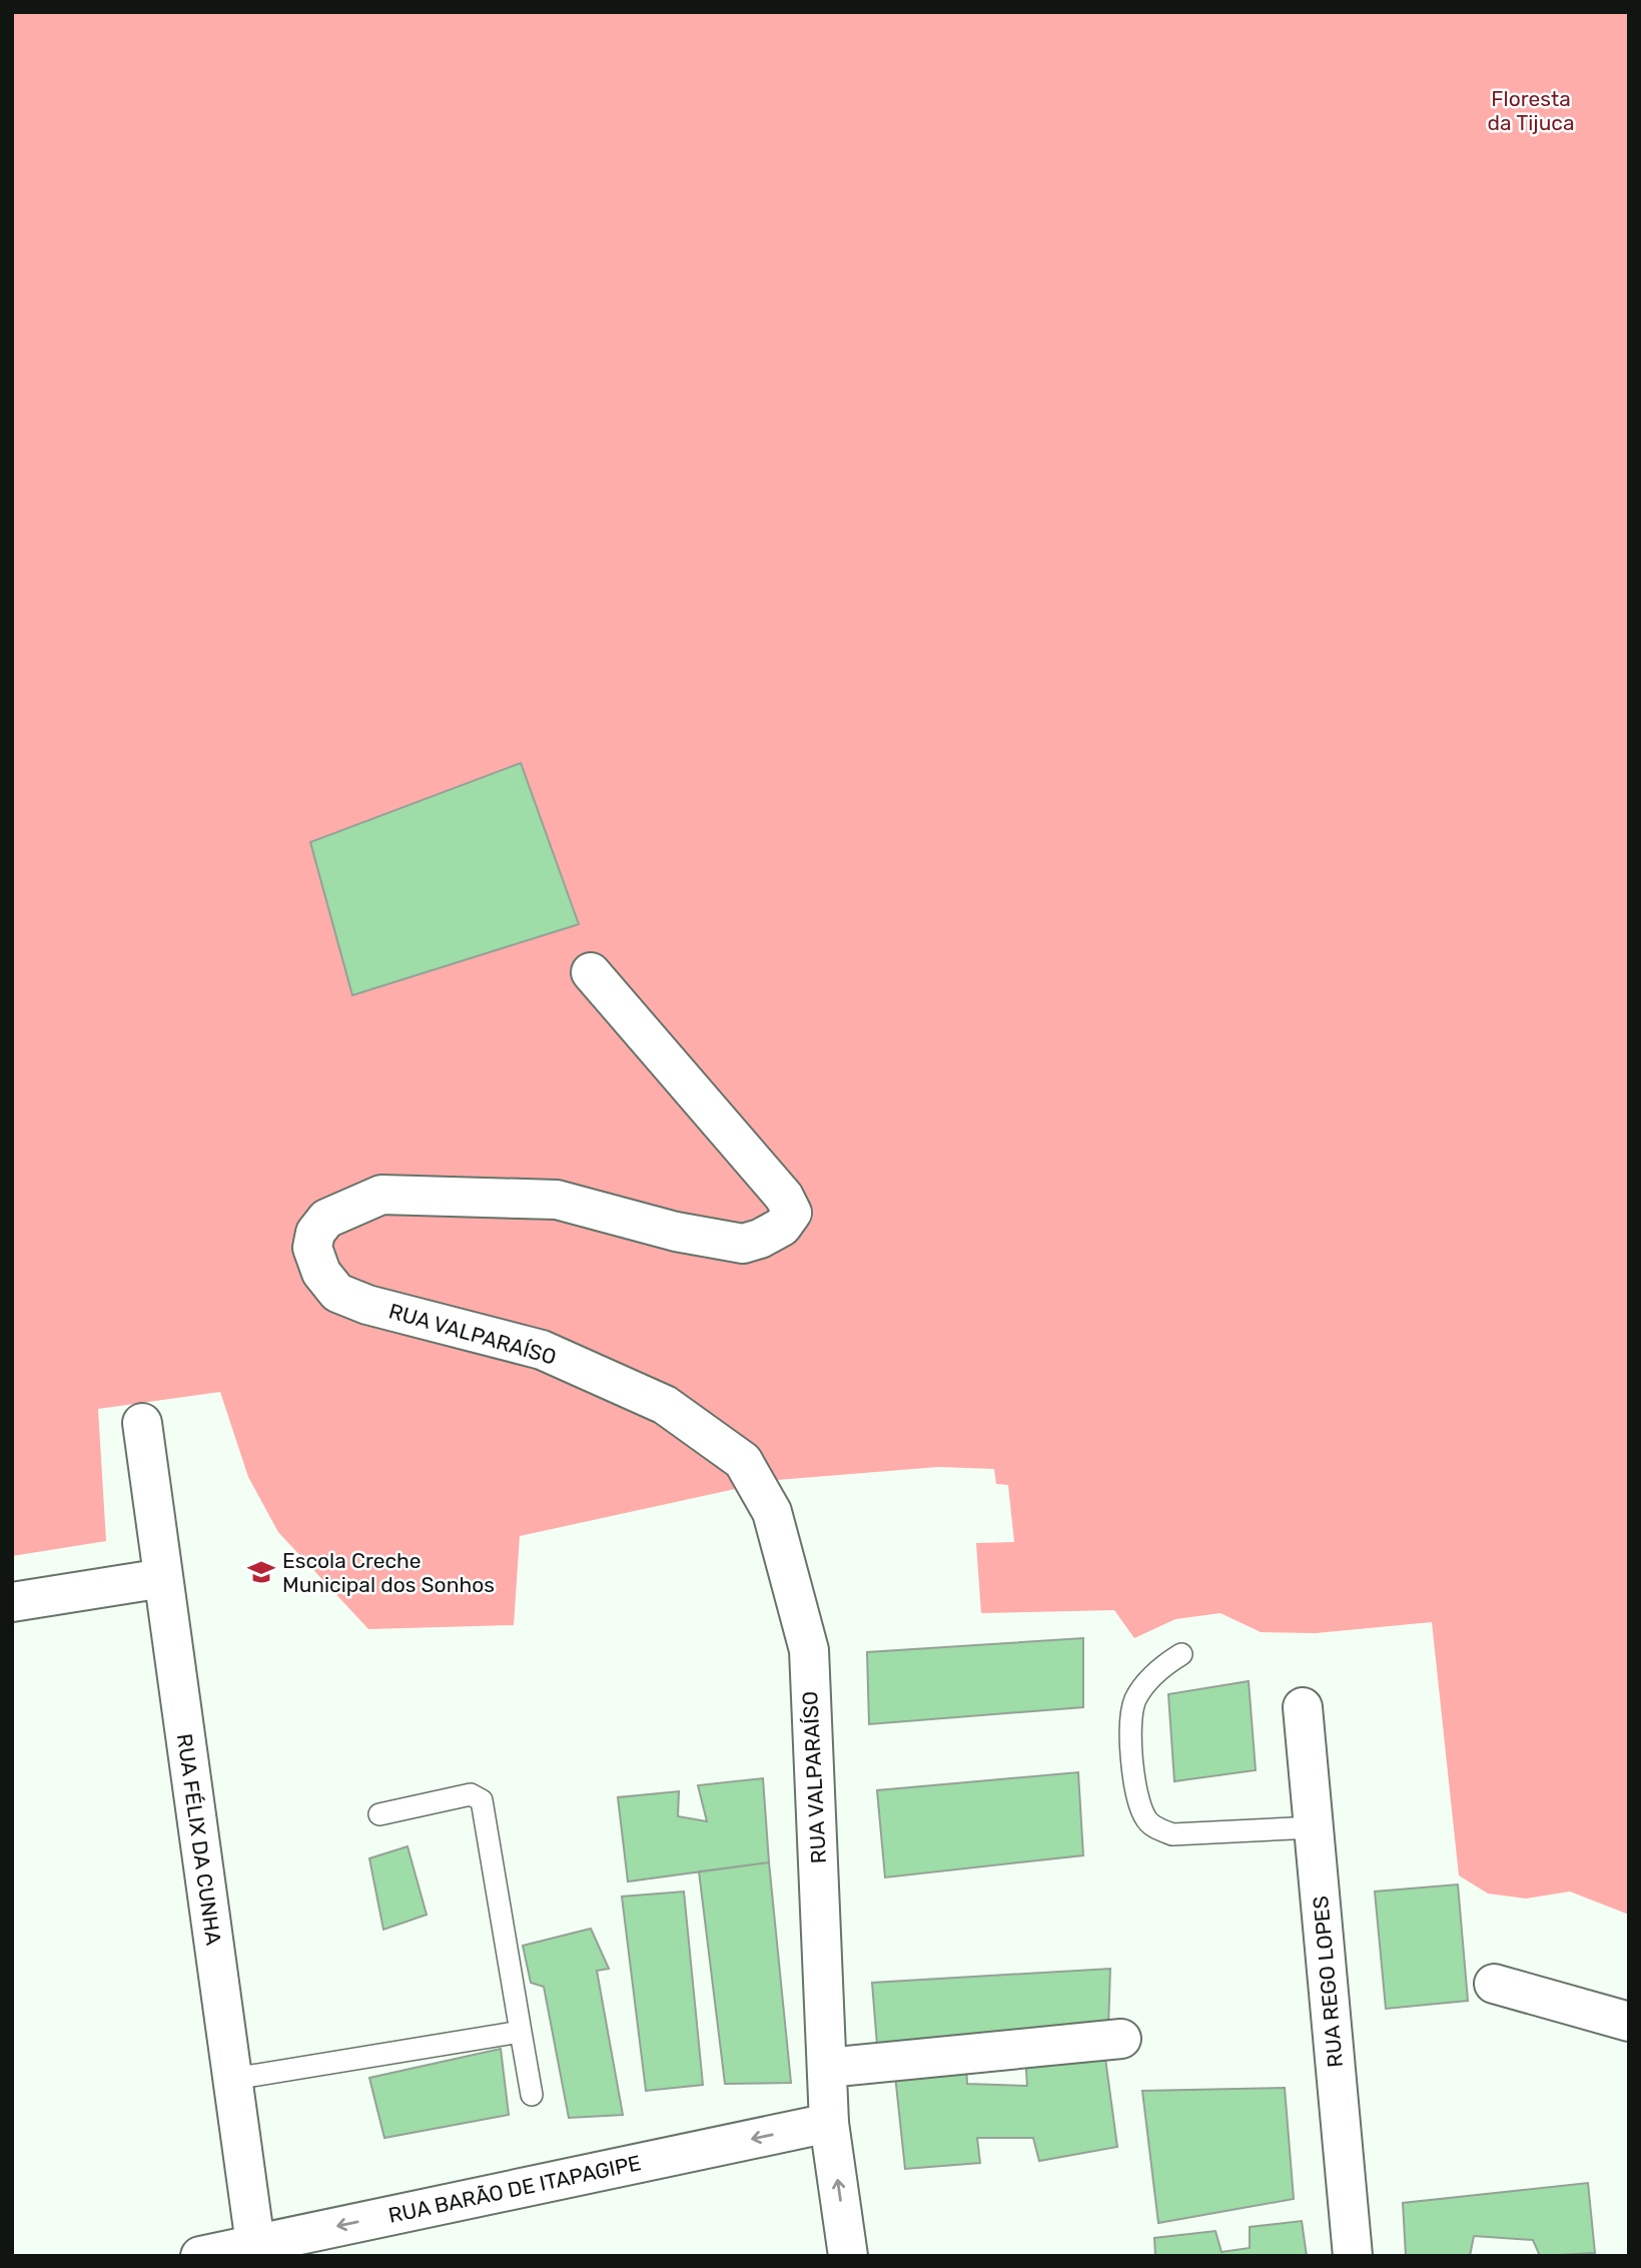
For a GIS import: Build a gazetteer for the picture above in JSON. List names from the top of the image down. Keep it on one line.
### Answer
{"streets":{"street":["RUA VALPARAÍSO","RUA FÉLIX DA CUNHA","RUA REGO LOPES","RUA BARÃO DE ITAPAGIPE"]},"crossings":[["RUA VALPARAÍSO","RUA BARÃO DE ITAPAGIPE"],["RUA FÉLIX DA CUNHA","RUA BARÃO DE ITAPAGIPE"]],"one_way":["RUA BARÃO DE ITAPAGIPE"],"parks":["Floresta da Tijuca"],"places":{"school or university":["Escola Creche Municipal dos Sonhos"]}}
